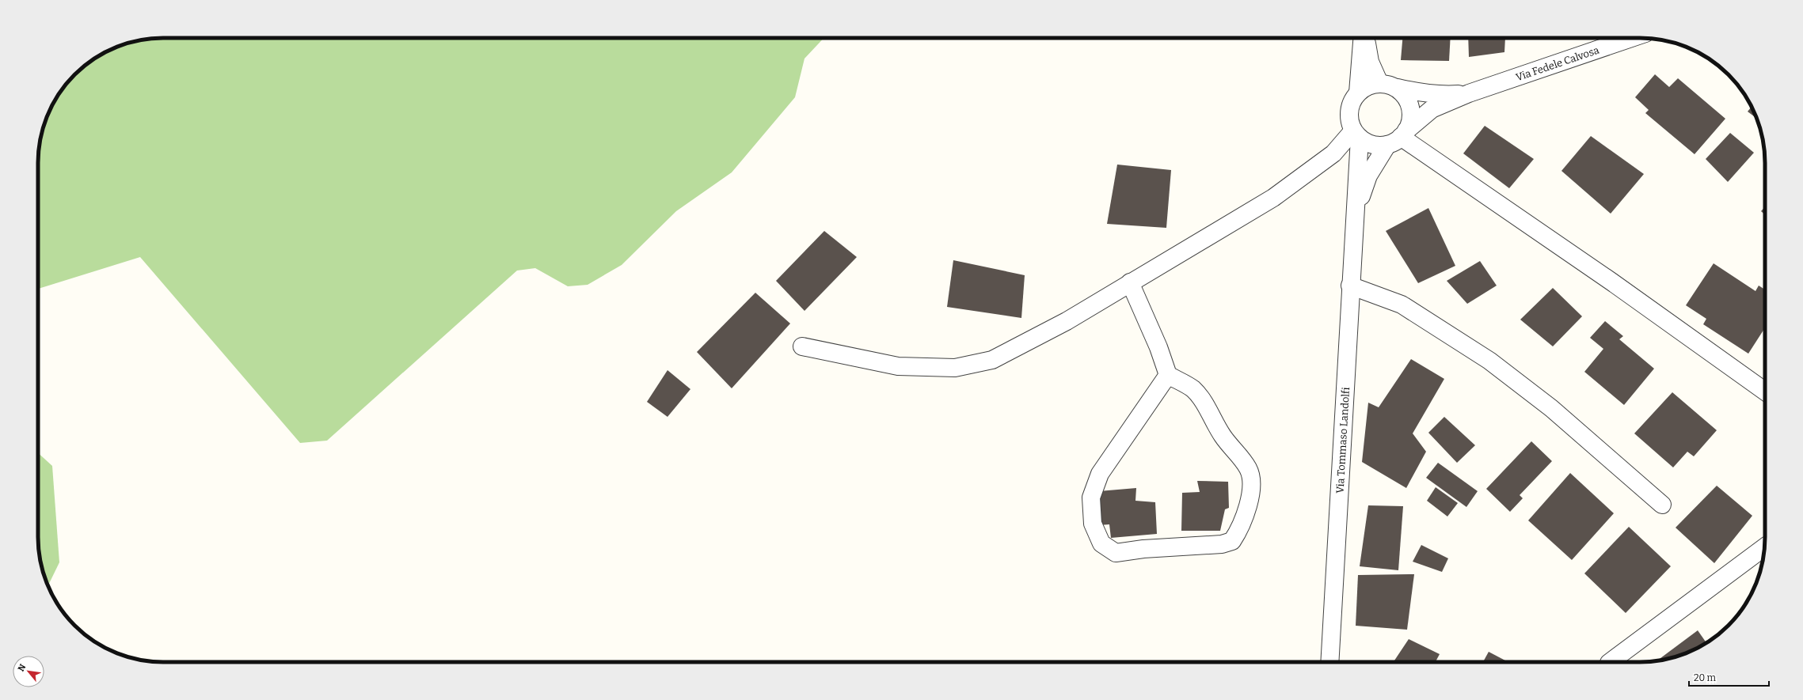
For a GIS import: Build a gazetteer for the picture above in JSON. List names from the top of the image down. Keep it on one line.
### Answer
{"streets":{"street":["Via Fedele Calvosa","Via Tommaso Landolfi"]},"crossings":[["Via Fedele Calvosa","Via Tommaso Landolfi"]],"scale_bar":"20 m","north":"top left"}
